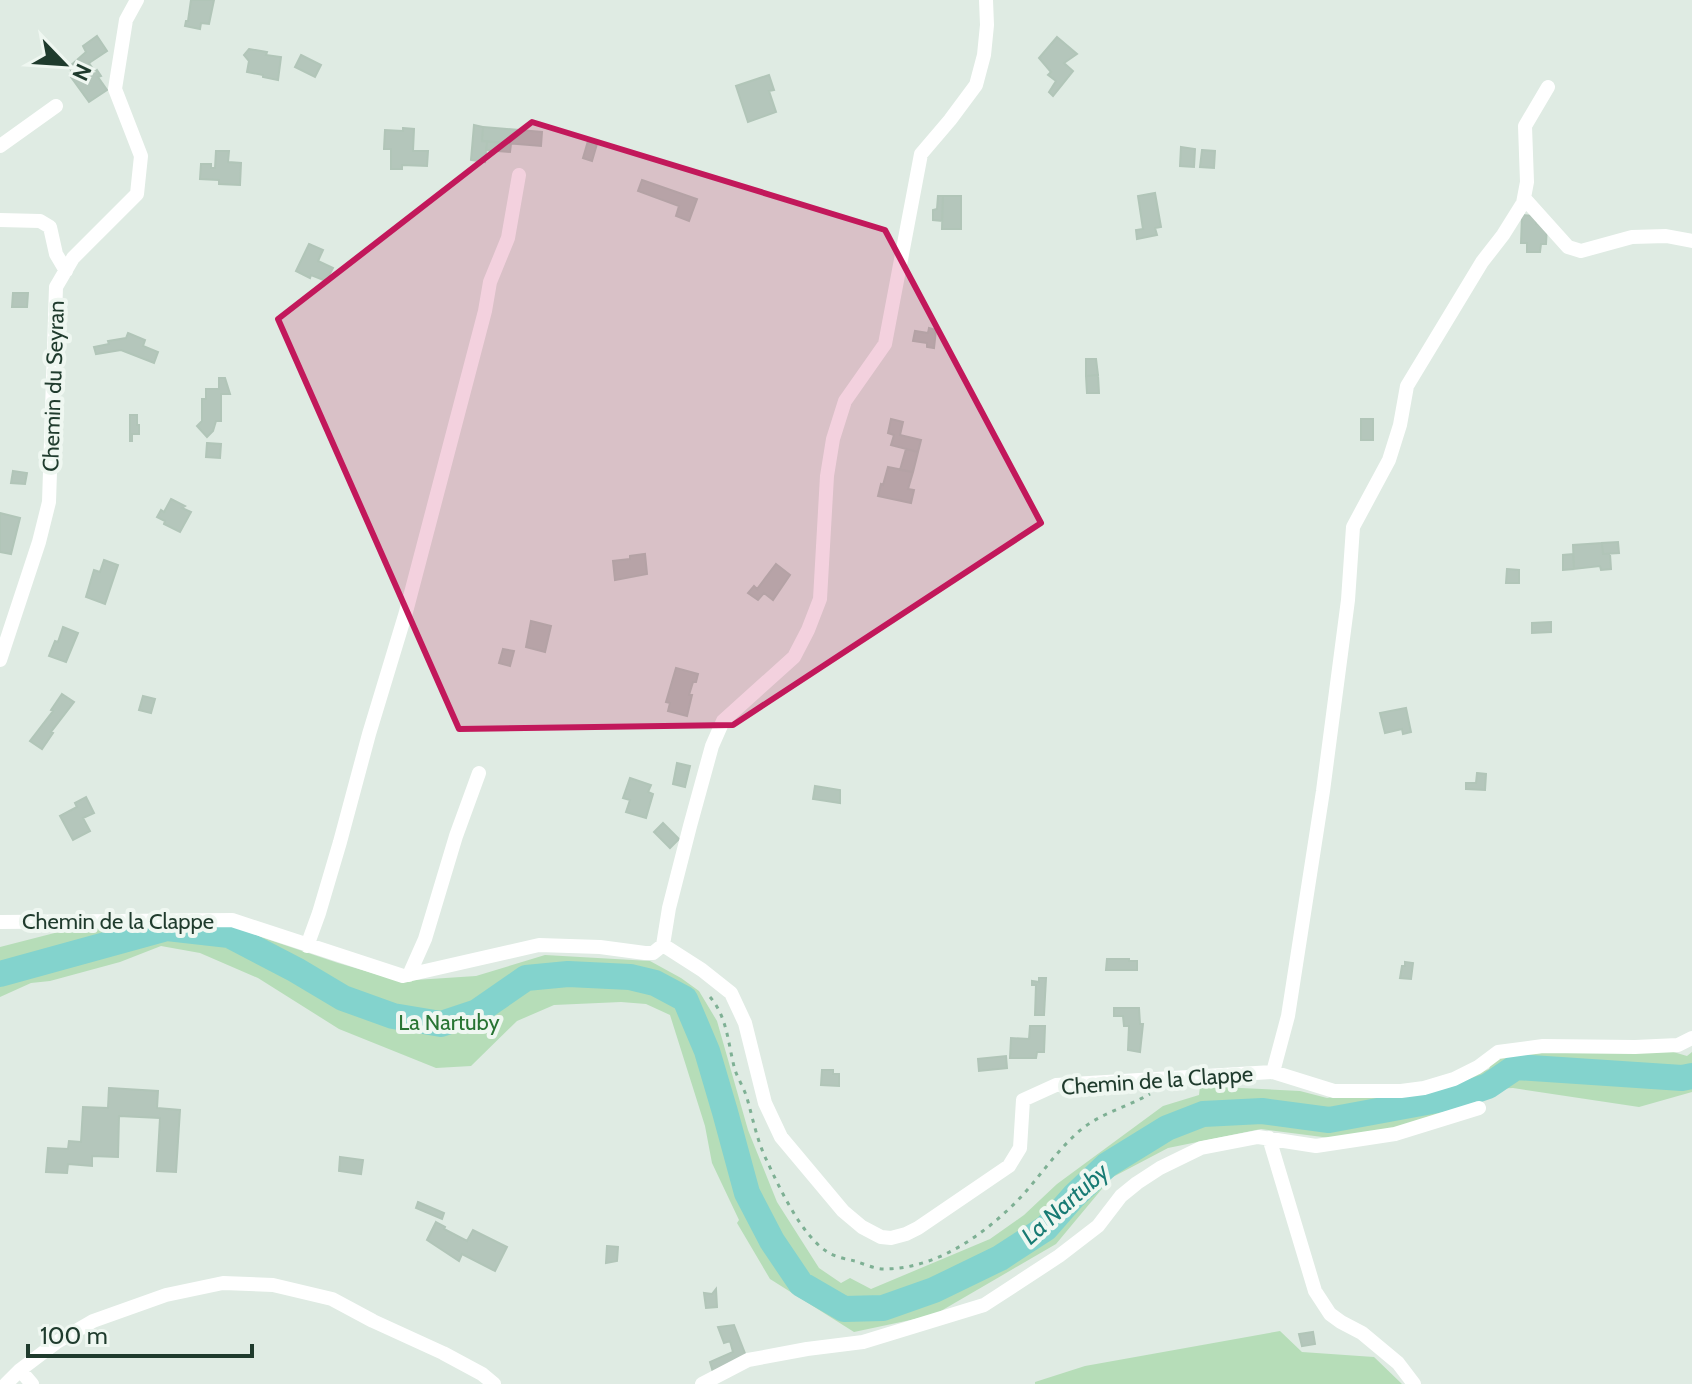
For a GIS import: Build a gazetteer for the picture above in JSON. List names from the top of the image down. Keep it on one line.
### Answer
{"streets":{"street":["Chemin du Seyran","Chemin de la Clappe"]},"water":["La Nartuby"],"parks":["La Nartuby"],"scale_bar":"100 m","north":"bottom right"}
